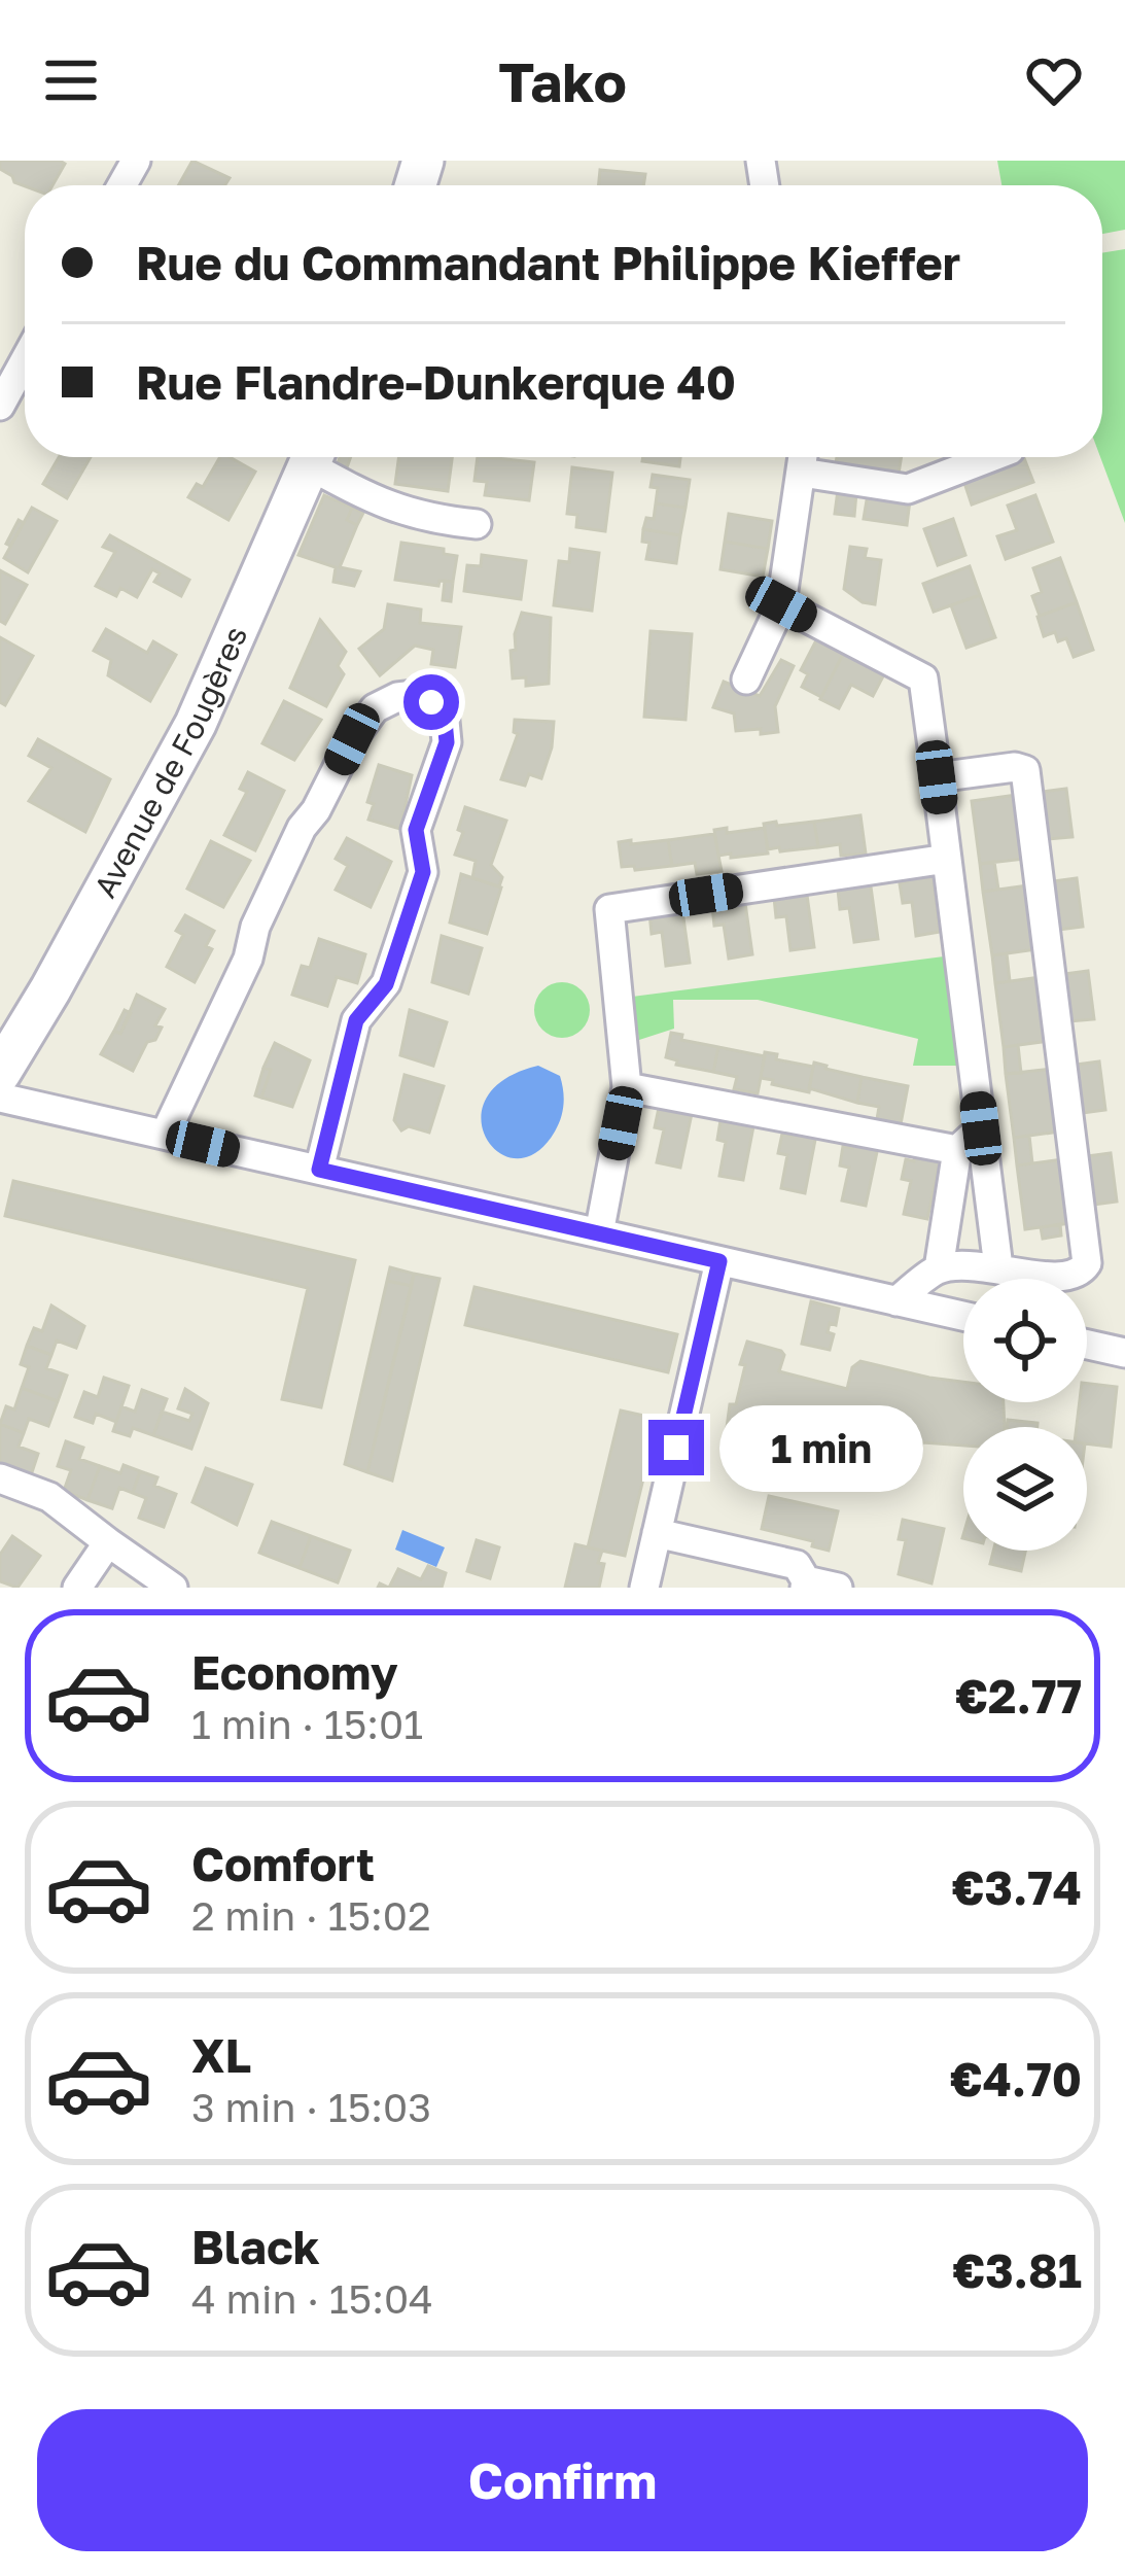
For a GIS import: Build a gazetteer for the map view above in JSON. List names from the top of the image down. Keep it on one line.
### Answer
{"streets":{"main road":["Avenue de Fougères"]},"page":{"header":"Tako","banner":["Rue du Commandant Philippe Kieffer","Rue Flandre-Dunkerque 40"],"bubble":"1 min","list":[{"name":"Economy","note":"1 min · 15:01","value":"€2.77"},{"name":"Comfort","note":"2 min · 15:02","value":"€3.74"},{"name":"XL","note":"3 min · 15:03","value":"€4.70"},{"name":"Black","note":"4 min · 15:04","value":"€3.81"}],"buttons":"Confirm"}}
